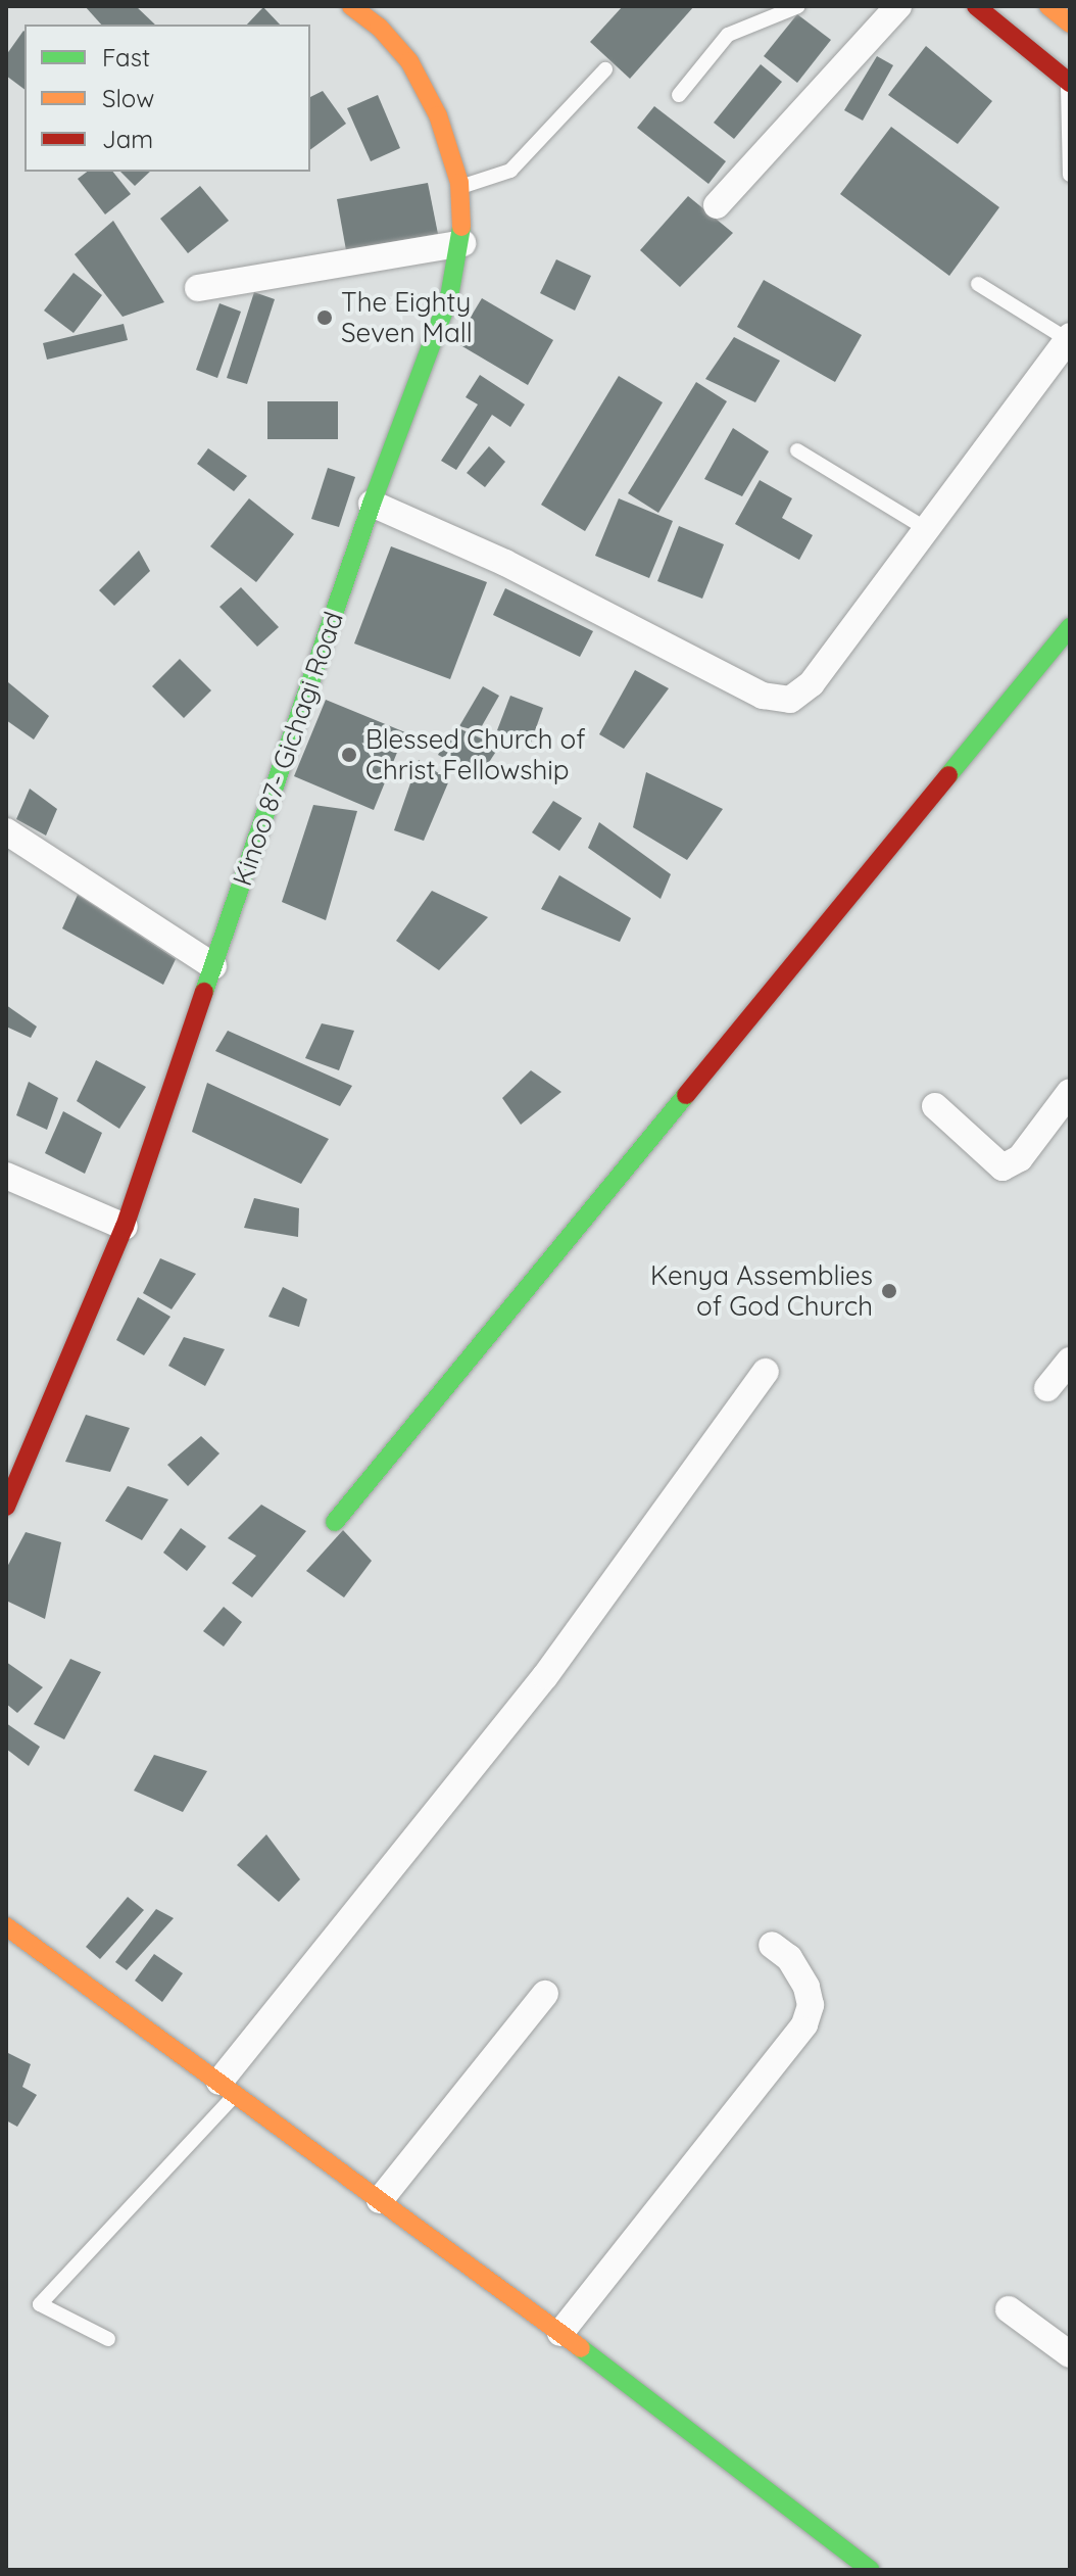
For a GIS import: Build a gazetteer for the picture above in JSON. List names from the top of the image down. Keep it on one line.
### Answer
{"streets":{"main road":["Kinoo 87- Gichagi Road"]},"places":["The Eighty Seven Mall","Blessed Church of Christ Fellowship","Kenya Assemblies of God Church"],"legend":["Fast","Slow","Jam"]}
